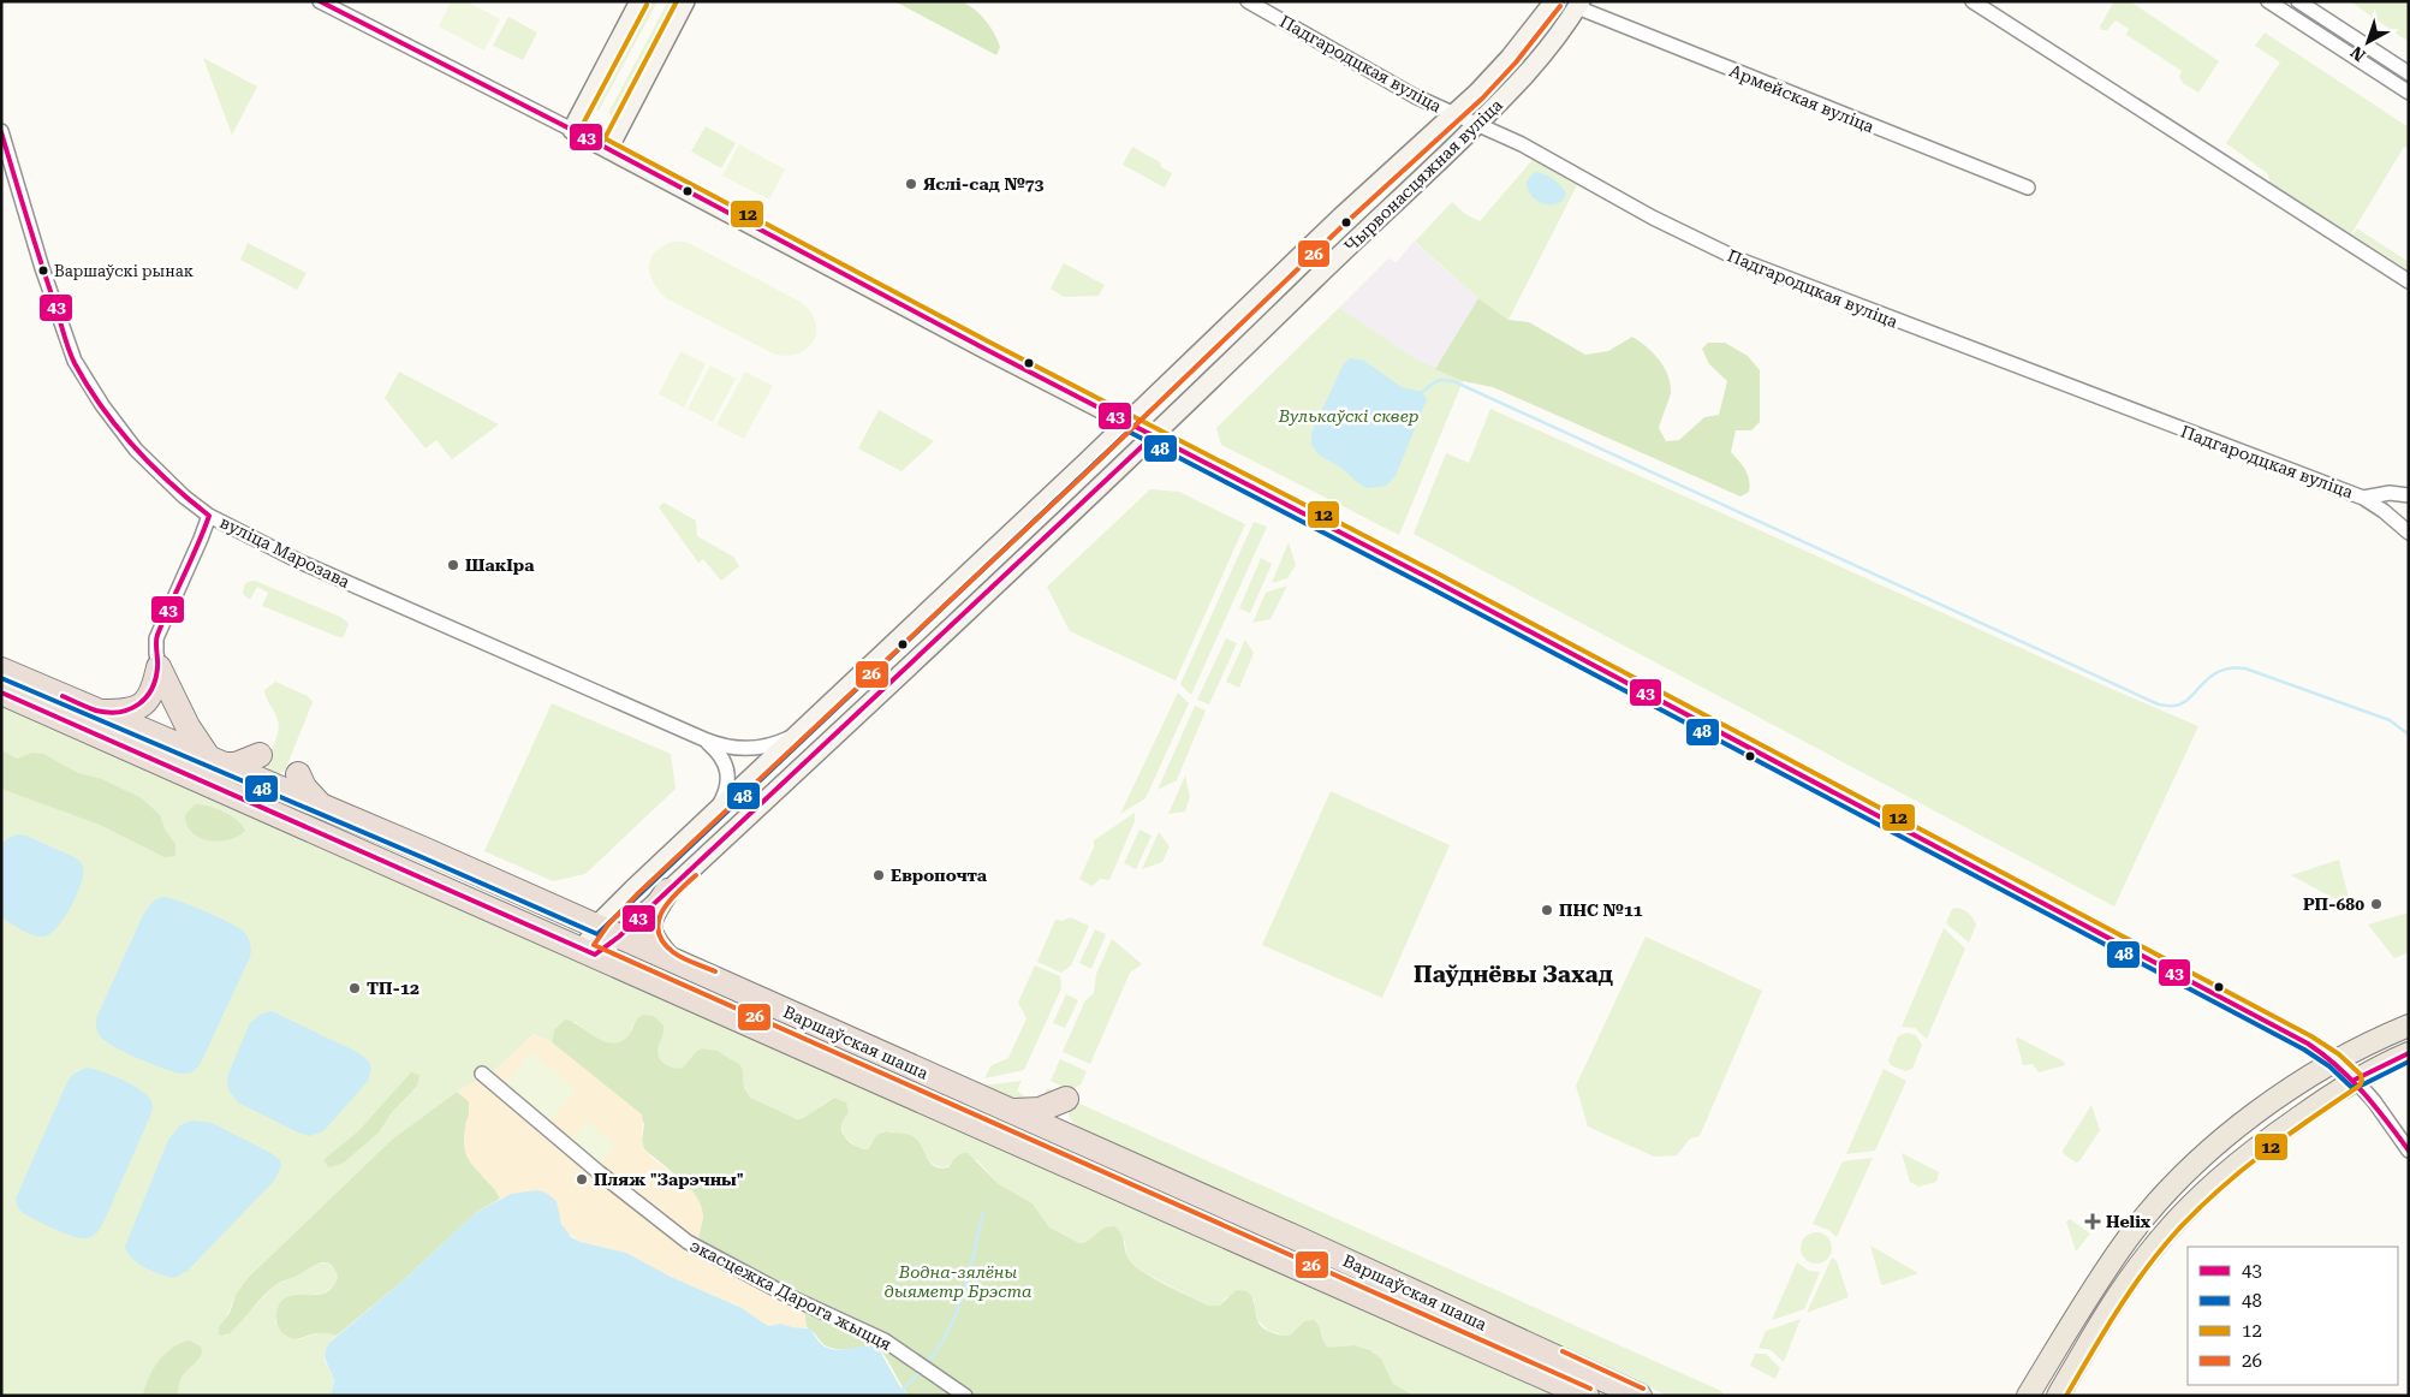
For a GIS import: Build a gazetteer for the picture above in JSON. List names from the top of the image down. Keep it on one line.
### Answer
{"streets":{"highway":["Варшаўская шаша"],"main road":["Чырвонасцяжная вуліца"],"street":["Падгародцкая вуліца","Армейская вуліца","вуліца Марозава","экасцежка Дарога жыцця"]},"crossings":[["Падгародцкая вуліца","Чырвонасцяжная вуліца"],["Армейская вуліца","Чырвонасцяжная вуліца"],["Чырвонасцяжная вуліца","вуліца Марозава"],["Чырвонасцяжная вуліца","Варшаўская шаша"]],"districts":["Паўднёвы Захад"],"parks":["Вулькаўскі сквер","Водна-зялёны дыяметр Брэста"],"places":{"other":["Яслі-сад №73","Варшаўскі рынак","ШакІра","Европочта","РП-680","ПНС №11","ТП-12","Пляж \"Зарэчны\""],"health":["Helix"]},"lines":["transit line 43","transit line 12","transit line 26","transit line 48"],"legend":["43","48","12","26"],"north":"bottom left"}
